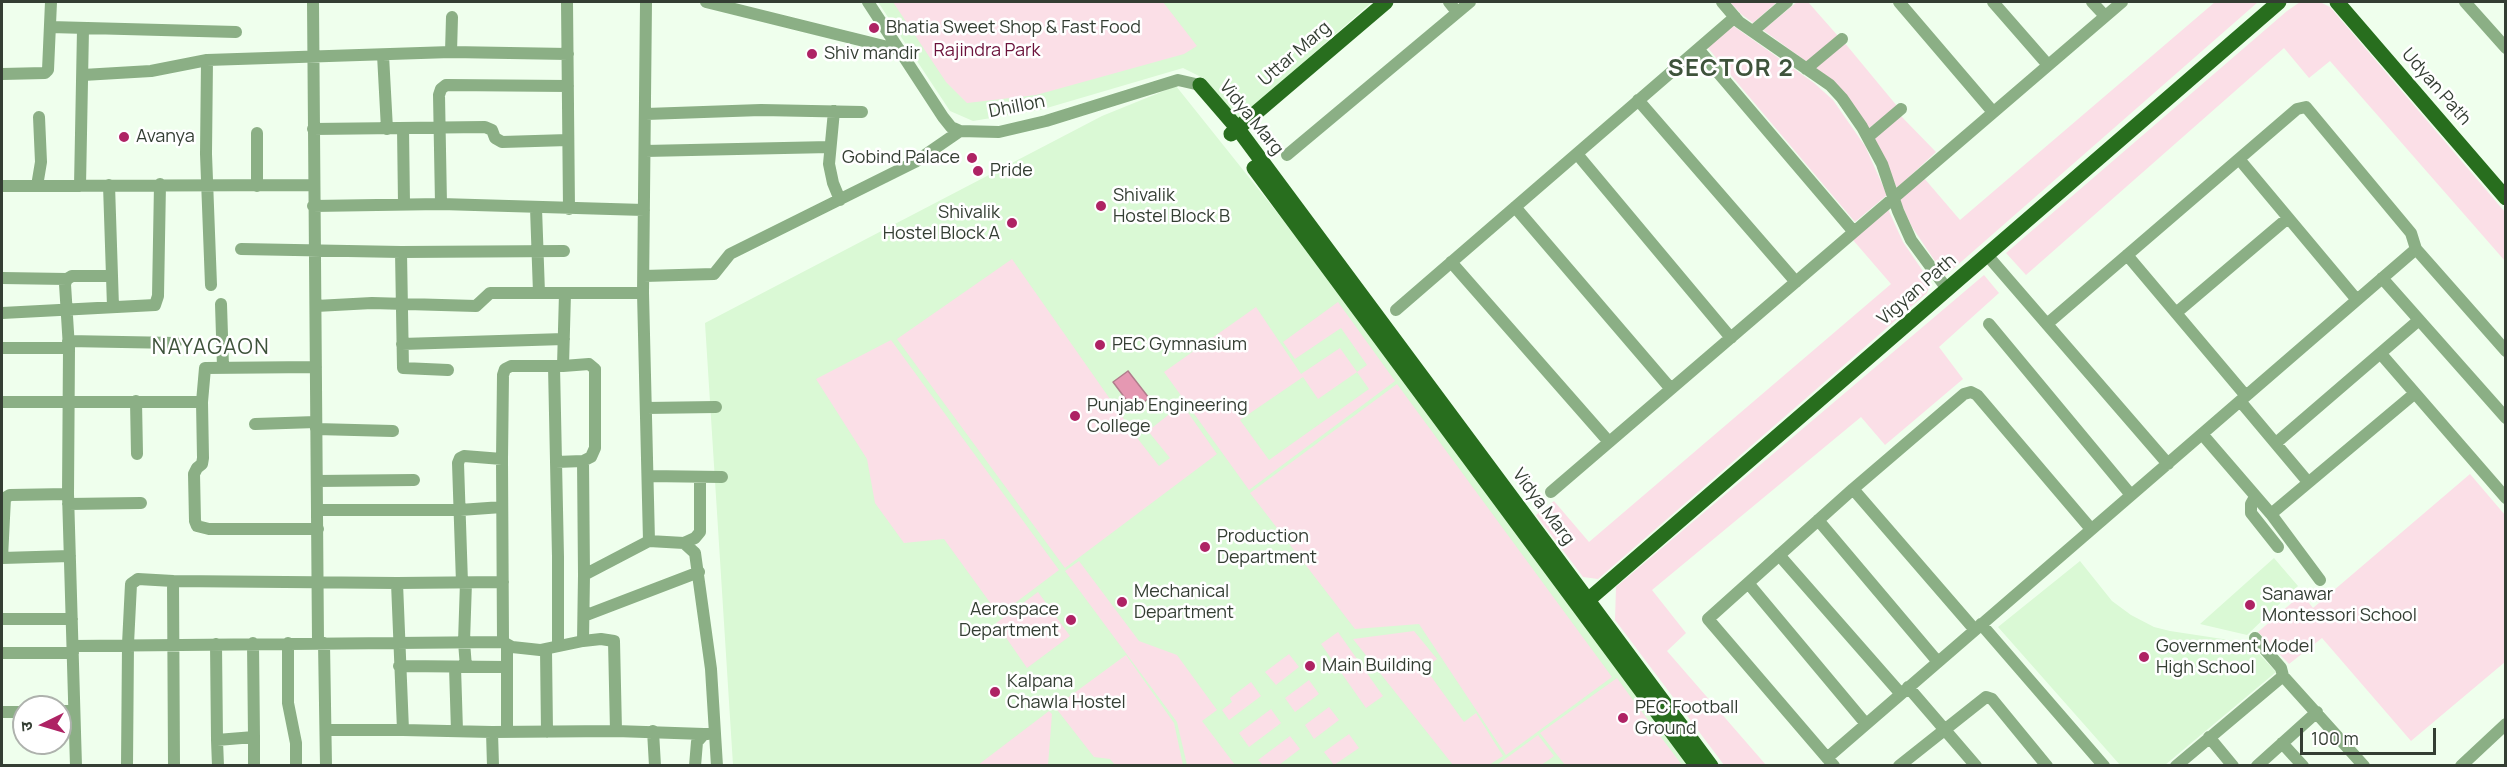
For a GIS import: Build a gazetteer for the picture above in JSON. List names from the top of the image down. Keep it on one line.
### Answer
{"streets":{"main road":["Uttar Marg","Udyan Path","Vidya Marg","Vigyan Path"],"street":["Dhillon"]},"crossings":[["Uttar Marg","Vidya Marg"],["Dhillon","Vidya Marg"],["Vidya Marg","Vigyan Path"]],"districts":["SECTOR 2","NAYAGAON"],"parks":["Rajindra Park"],"places":["Bhatia Sweet Shop & Fast Food","Shiv mandir","Avanya","Gobind Palace","Pride","Shivalik Hostel Block B","Shivalik Hostel Block A","PEC Gymnasium","Punjab Engineering College","Production Department","Mechanical Department","Sanawar Montessori School","Aerospace Department","Government Model High School","Main Building","Kalpana Chawla Hostel","PEC Football Ground"],"scale_bar":"100 m","north":"left"}
